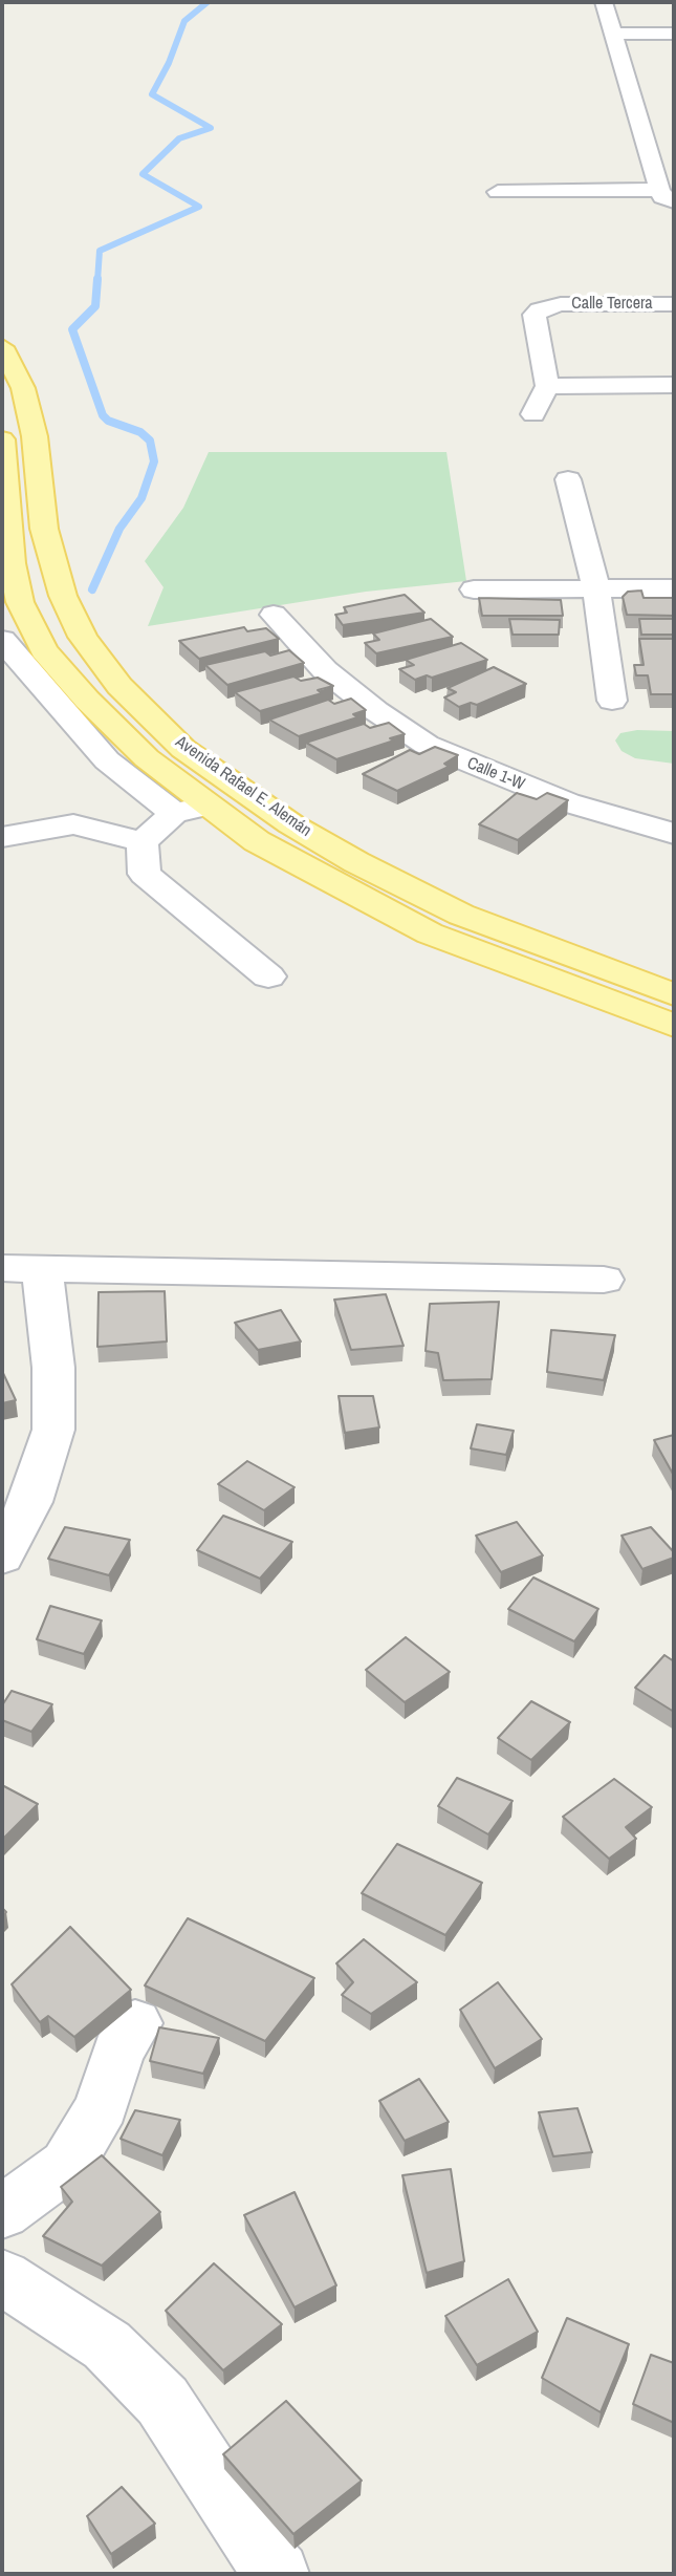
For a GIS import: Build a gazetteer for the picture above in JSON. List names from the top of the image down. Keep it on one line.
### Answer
{"streets":{"main road":["Avenida Rafael E. Alemán"],"street":["Calle Tercera","Calle 1-W"]}}
